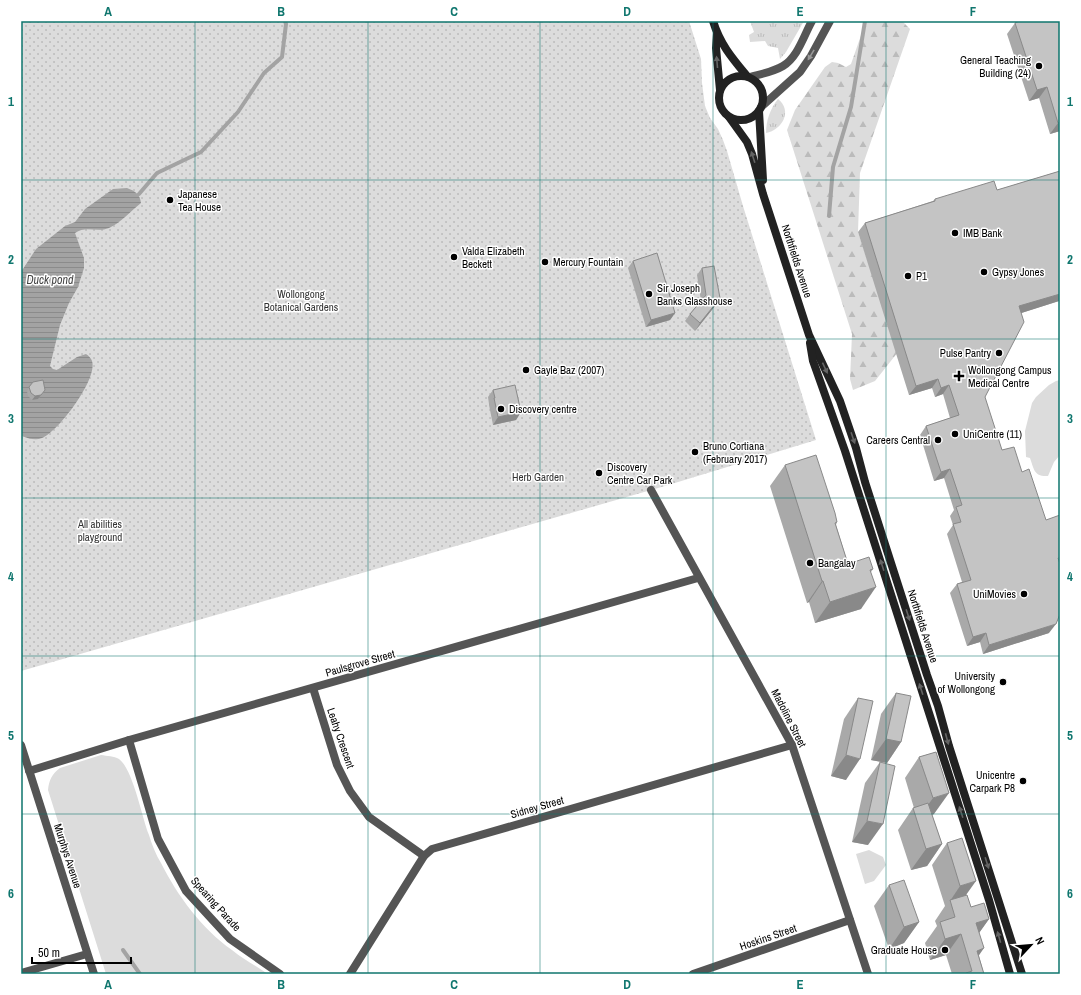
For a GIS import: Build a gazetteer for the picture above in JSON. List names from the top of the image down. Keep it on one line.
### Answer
{"streets":{"main road":["Northfields Avenue"],"street":["Paulsgrove Street","Madoline Street","Leahy Crescent","Sidney Street","Murphys Avenue","Spearing Parade","Hoskins Street"]},"crossings":[["Paulsgrove Street","Madoline Street"],["Paulsgrove Street","Leahy Crescent"],["Paulsgrove Street","Murphys Avenue"],["Paulsgrove Street","Spearing Parade"],["Madoline Street","Sidney Street"],["Madoline Street","Hoskins Street"],["Leahy Crescent","Sidney Street"]],"water":["Duck pond"],"parks":["Wollongong Botanical Gardens","Herb Garden","All abilities playground"],"places":{"other":["General Teaching Building (24)","Japanese Tea House","IMB Bank","Valda Elizabeth Beckett","Mercury Fountain","Gypsy Jones","P1","Sir Joseph Banks Glasshouse","Pulse Pantry","Gayle Baz (2007)","Discovery centre","UniCentre (11)","Careers Central","Bruno Cortiana (February 2017)","Discovery Centre Car Park","Bangalay","UniMovies","University of Wollongong","Unicentre Carpark P8","Graduate House"],"health":["Wollongong Campus Medical Centre"]},"scale_bar":"50 m","north":"top right","grid":{"columns":["A","B","C","D","E","F"],"rows":["1","2","3","4","5","6"]}}
